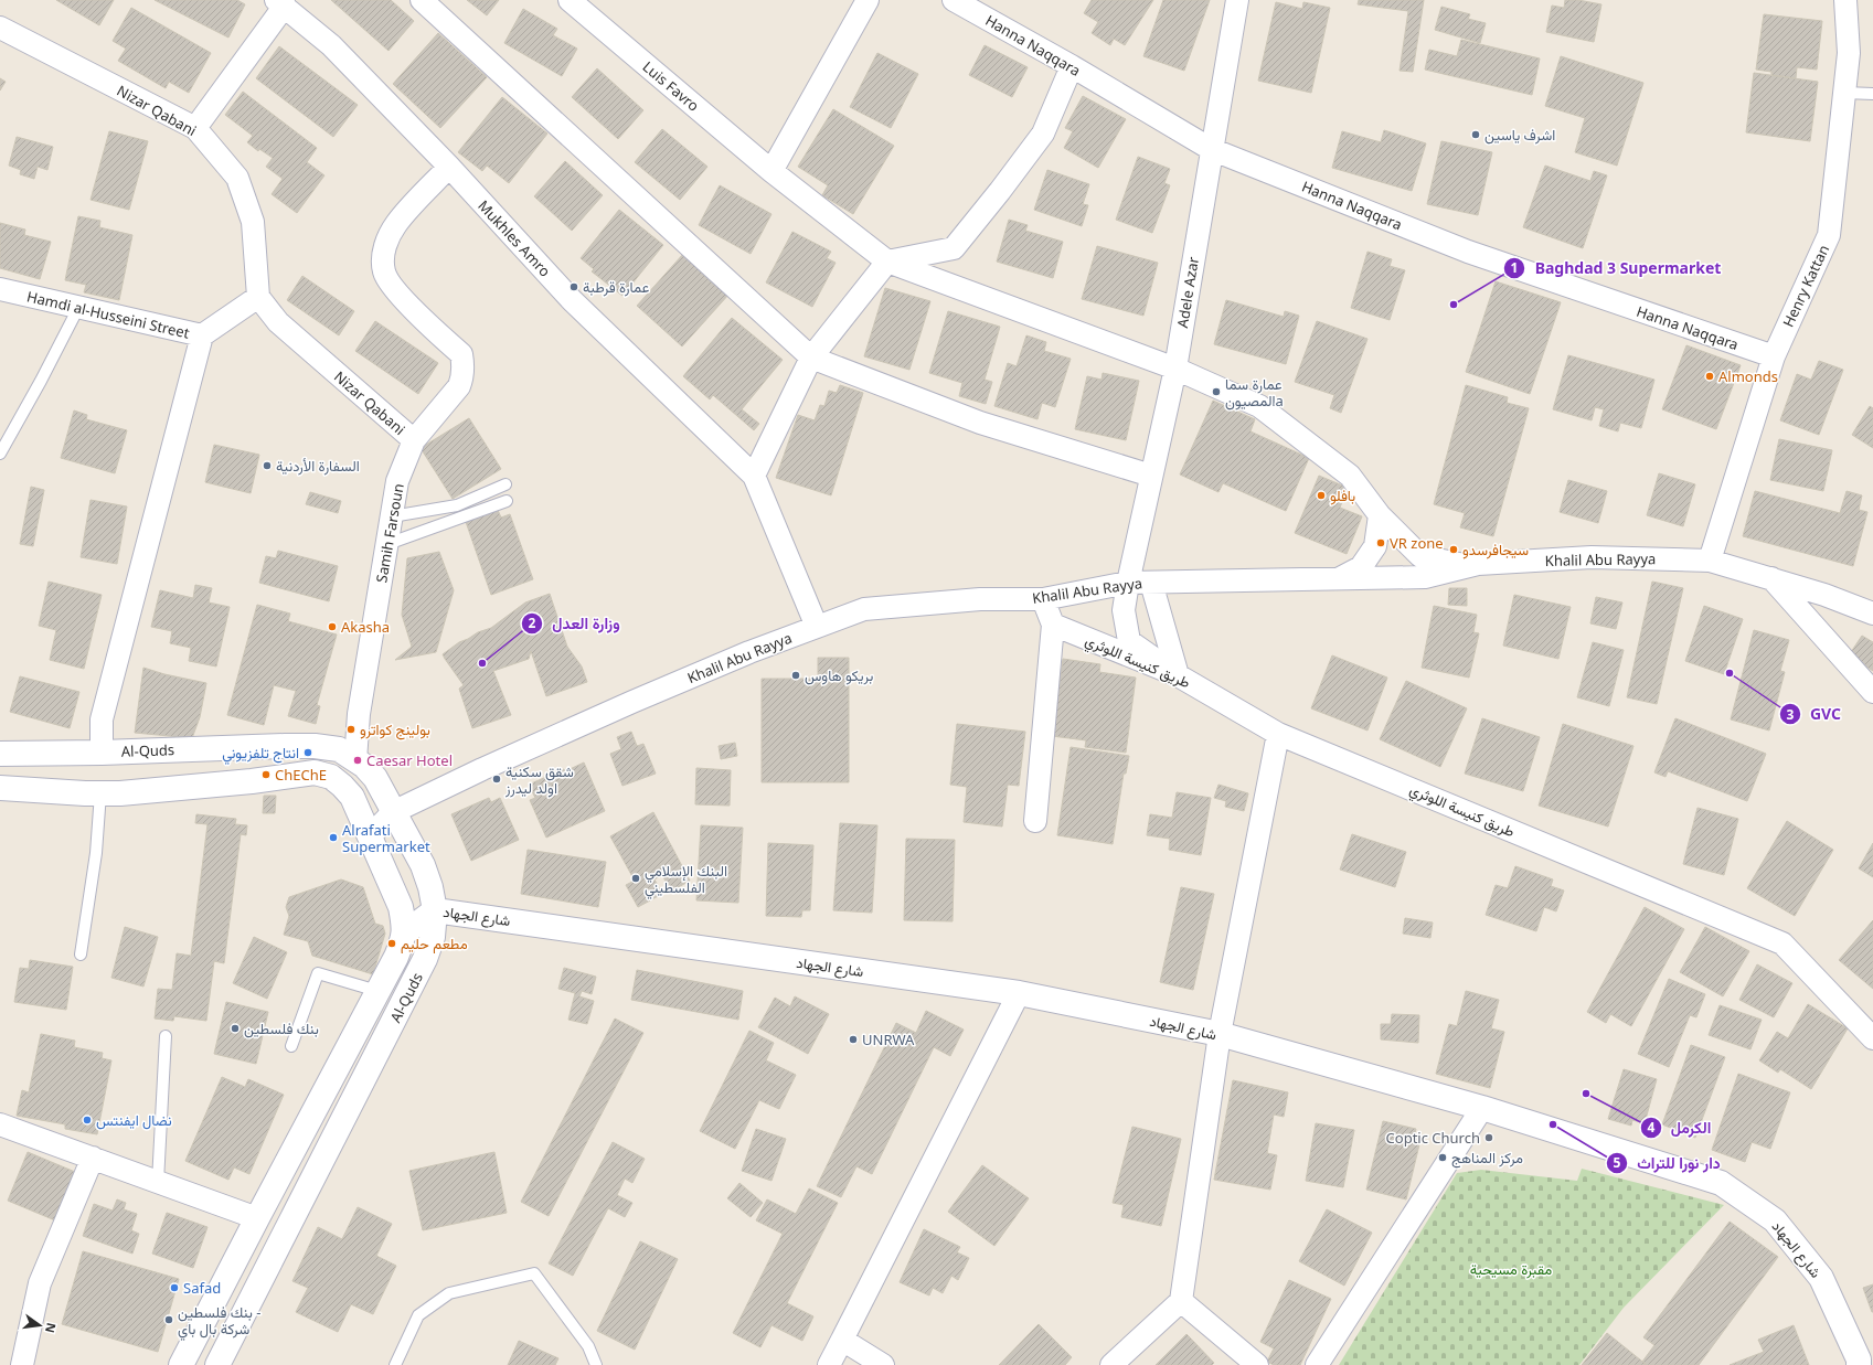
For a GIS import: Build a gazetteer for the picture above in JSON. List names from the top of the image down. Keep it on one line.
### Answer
{"streets":{"street":["Hanna Naqqara","Luis Favro","Nizar Qabani","Mukhles Amro","Henry Kattan","Adele Azar","Hamdi al-Husseini Street","Samih Farsoun","Khalil Abu Rayya","طريق كنيسة اللوثري","Al-Quds","شارع الجهاد"]},"crossings":[["Hanna Naqqara","Henry Kattan"],["Hanna Naqqara","Adele Azar"],["Luis Favro","Adele Azar"],["Luis Favro","Khalil Abu Rayya"],["Nizar Qabani","Hamdi al-Husseini Street"],["Nizar Qabani","Samih Farsoun"],["Mukhles Amro","Samih Farsoun"],["Henry Kattan","Khalil Abu Rayya"],["Adele Azar","Khalil Abu Rayya"],["Adele Azar","طريق كنيسة اللوثري"],["Samih Farsoun","Al-Quds"],["Khalil Abu Rayya","Al-Quds"],["Al-Quds","شارع الجهاد"]],"parks":["مقبرة مسيحية"],"places":["اشرف ياسين","عمارة قرطبة","Baghdad 3 Supermarket","Almonds","عمارة سما المصيونa","السفارة الأردنية","بافلو","VR zone","سيجافرسدو","Akasha","وزارة العدل","GVC","بريكو هاوس","بولينج كواترو","انتاج تلفزيوني","Caesar Hotel","ChEChE","شقق سكنية اولد ليدرز","Alrafati Supermarket","البنك الإسلامي الفلسطيني","مطعم حليم","بنك فلسطين","UNRWA","الكرمل","نضال ايفنتس","دار نورا للتراث","Coptic Church","مركز المناهج","Safad","بنك فلسطين - شركة بال باي"],"north":"right"}
